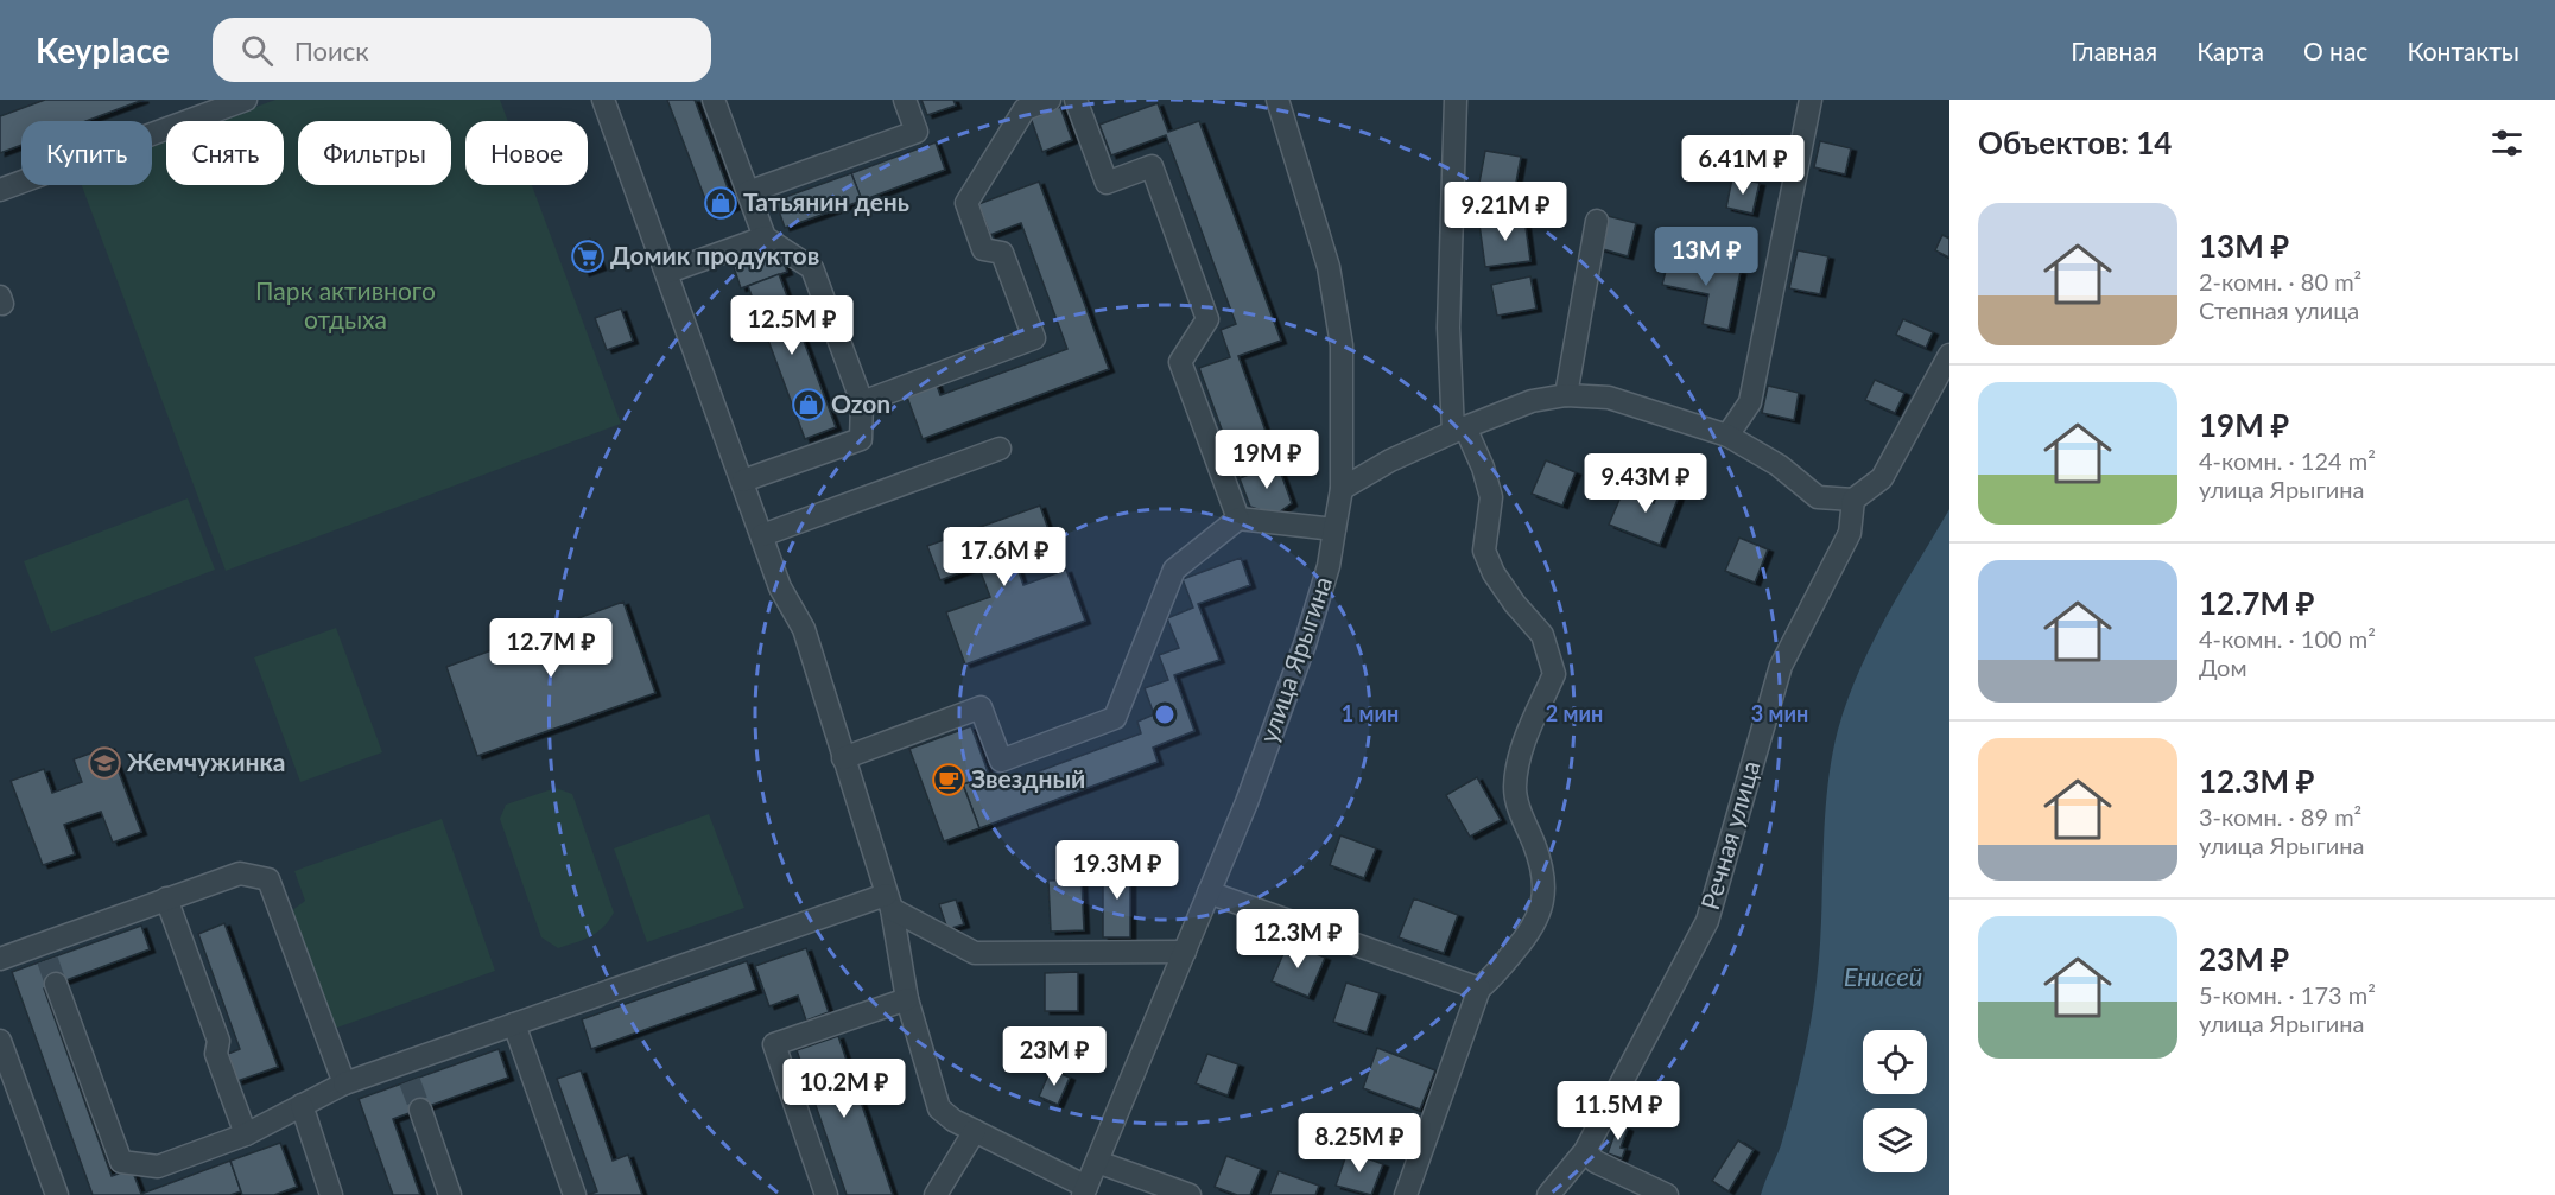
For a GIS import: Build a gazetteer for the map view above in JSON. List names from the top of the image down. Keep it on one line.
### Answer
{"streets":{"street":["улица Ярыгина","Речная улица"]},"water":["Енисей"],"parks":["Парк активного отдыха"],"places":{"shop":["Татьянин день","Ozon"],"supermarket":["Домик продуктов"],"school or university":["Жемчужинка"],"cafe":["Звездный"]},"page":{"header":"Keyplace","search":"Поиск","nav":["Главная","Карта","О нас","Контакты"],"heading":"Объектов: 14","chip":["Купить","Снять","Фильтры","Новое"],"price":["6.41M ₽","9.21M ₽","13M ₽","12.5M ₽","19M ₽","9.43M ₽","17.6M ₽","12.7M ₽","19.3M ₽","12.3M ₽","23M ₽","10.2M ₽","11.5M ₽","8.25M ₽"],"list":[{"name":"13M ₽","note":"2-комн. · 80 m² · Степная улица"},{"name":"19M ₽","note":"4-комн. · 124 m² · улица Ярыгина"},{"name":"12.7M ₽","note":"4-комн. · 100 m² · Дом"},{"name":"12.3M ₽","note":"3-комн. · 89 m² · улица Ярыгина"},{"name":"23M ₽","note":"5-комн. · 173 m² · улица Ярыгина"}]},"rings":["1 мин","2 мин","3 мин"]}
